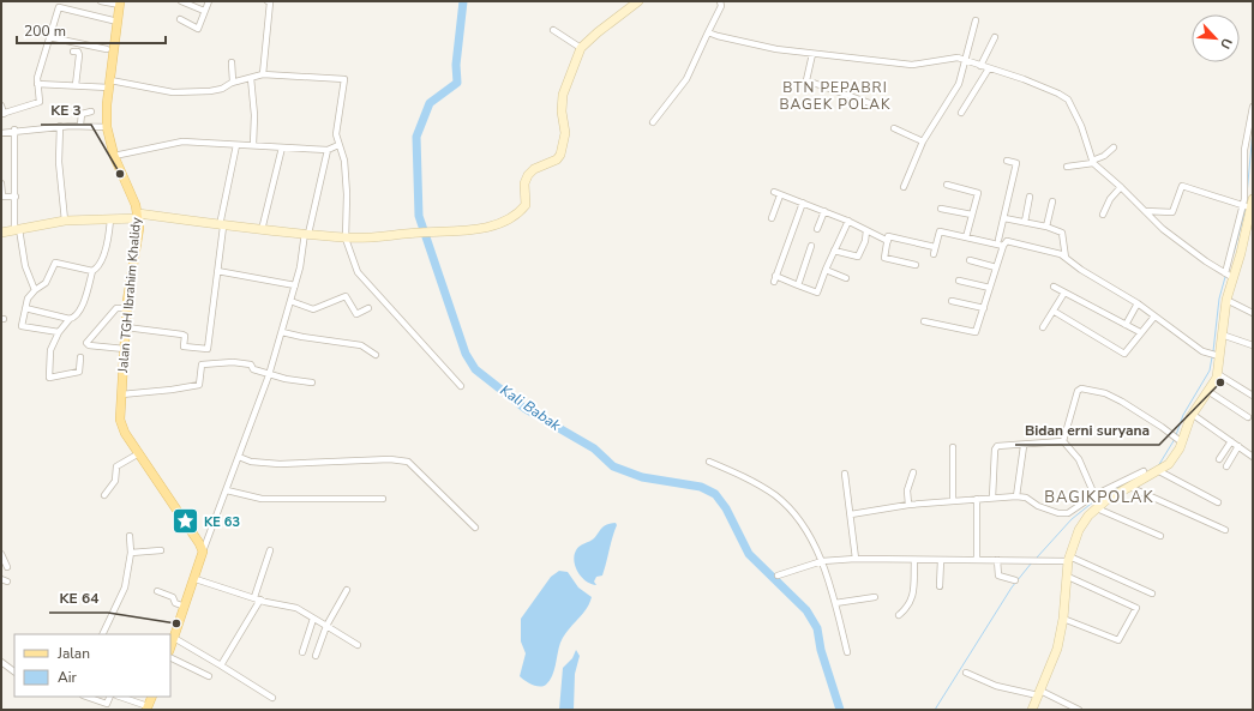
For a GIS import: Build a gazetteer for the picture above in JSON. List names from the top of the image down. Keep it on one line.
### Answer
{"streets":{"main road":["Jalan TGH Ibrahim Khalidy"]},"districts":["BTN PEPABRI BAGEK POLAK","BAGIKPOLAK"],"water":["Kali Babak"],"places":{"other":["KE 3","Bidan erni suryana","KE 64"],"place":["KE 63"]},"legend":["Jalan","Air"],"scale_bar":"200 m","north":"bottom right"}
